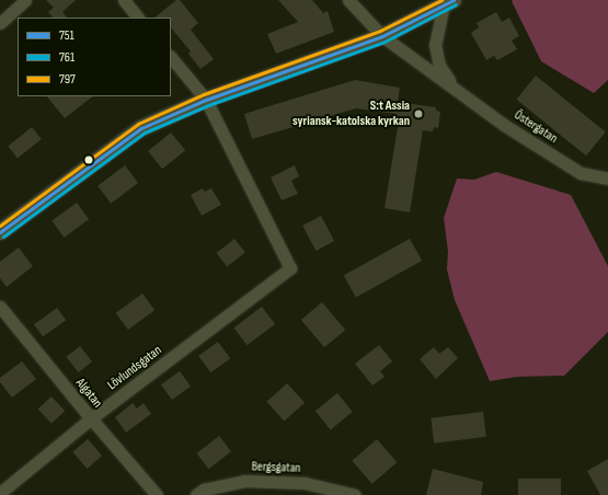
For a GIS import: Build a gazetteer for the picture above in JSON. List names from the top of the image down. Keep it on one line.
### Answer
{"streets":{"street":["Östergatan","Lövlundsgatan","Algatan","Bergsgatan"]},"crossings":[["Lövlundsgatan","Algatan"]],"places":["S:t Assia syriansk-katolska kyrkan"],"lines":["transit line 751","transit line 797","transit line 761"],"legend":["751","761","797"]}
